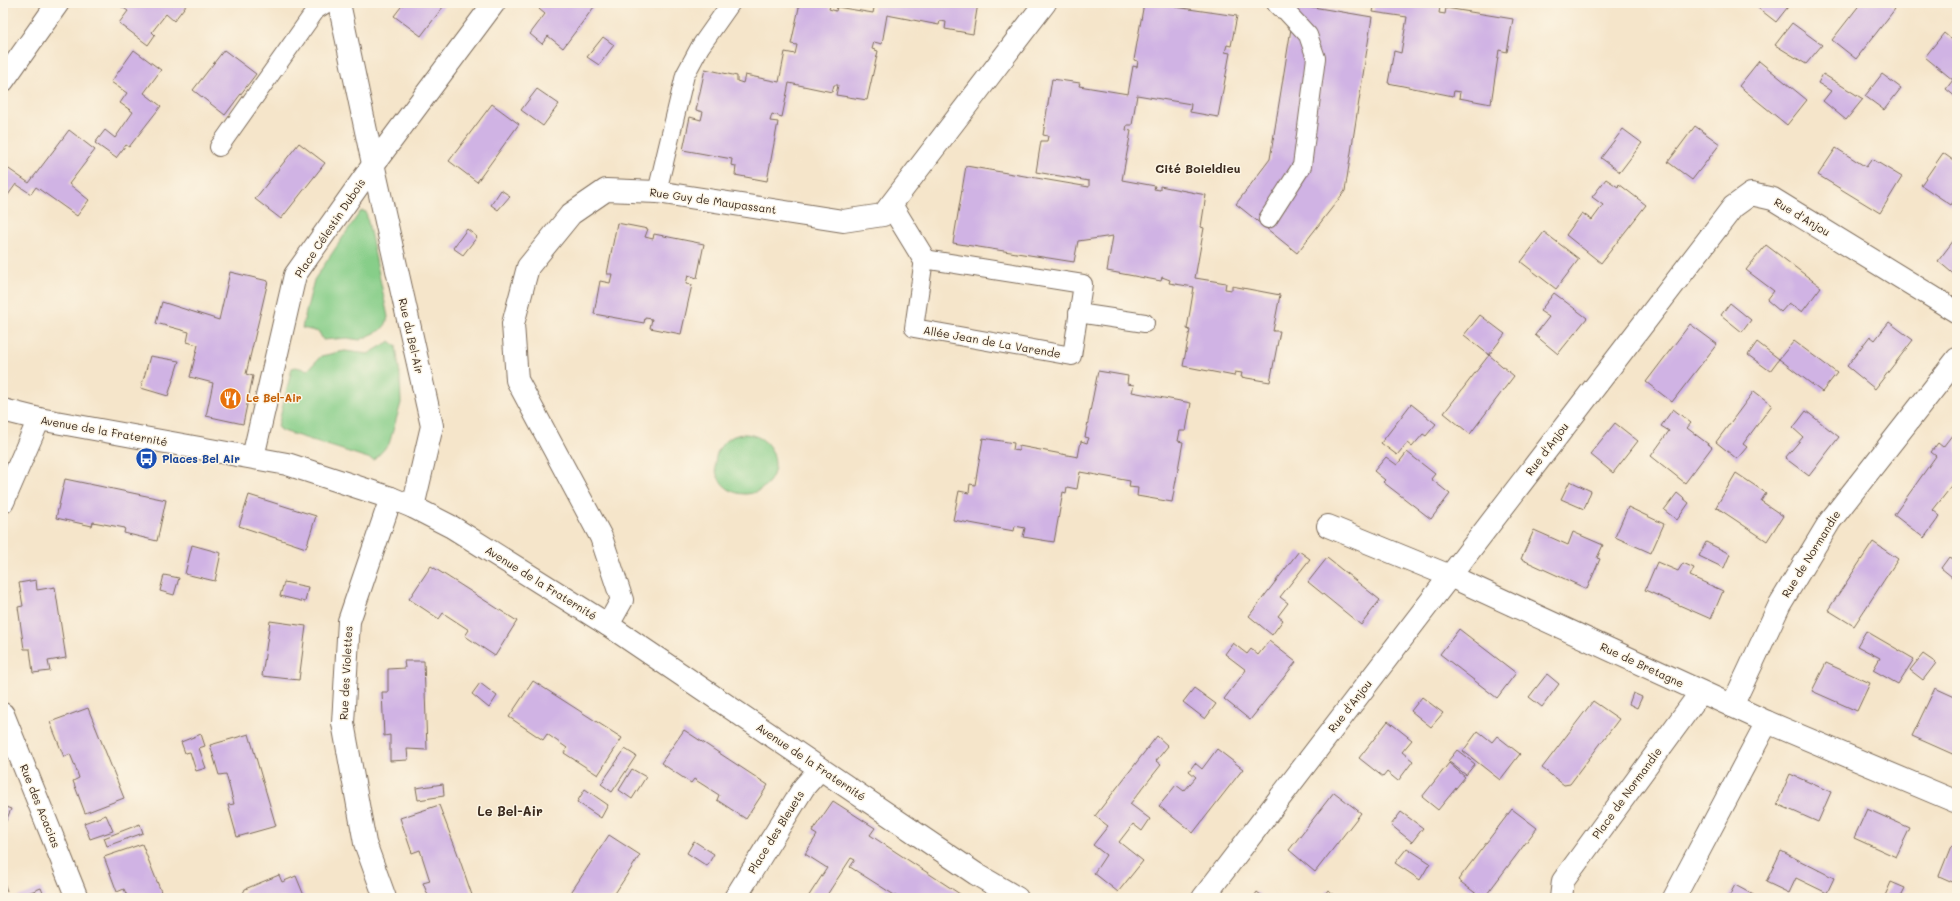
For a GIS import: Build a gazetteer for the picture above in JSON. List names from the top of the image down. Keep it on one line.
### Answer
{"streets":{"street":["Rue Guy de Maupassant","Rue d'Anjou","Place Célestin Dubois","Rue du Bel-Air","Avenue de la Fraternité","Rue de Normandie","Rue de Bretagne","Rue des Violettes","Place de Normandie","Rue des Acacias","Place des Bleuets"],"lane":["Allée Jean de La Varende"]},"crossings":[["Rue Guy de Maupassant","Avenue de la Fraternité"],["Rue d'Anjou","Rue de Bretagne"],["Place Célestin Dubois","Rue du Bel-Air"],["Place Célestin Dubois","Avenue de la Fraternité"],["Rue du Bel-Air","Avenue de la Fraternité"],["Avenue de la Fraternité","Rue des Violettes"],["Avenue de la Fraternité","Place des Bleuets"],["Rue de Normandie","Rue de Bretagne"],["Rue de Bretagne","Place de Normandie"]],"districts":["Cité Boieldieu","Le Bel-Air"],"places":{"restaurant":["Le Bel-Air"],"bus stop":["Places Bel Air"]}}
